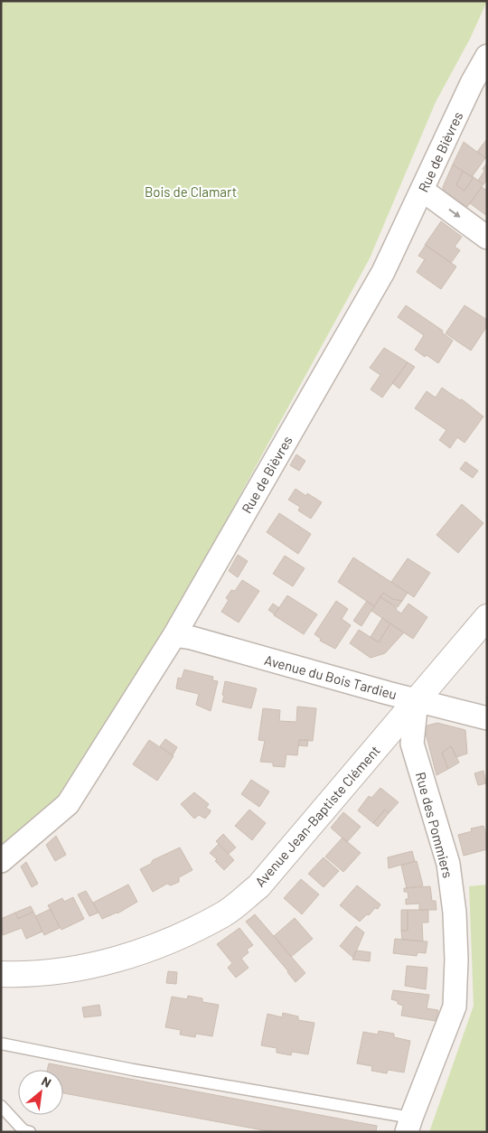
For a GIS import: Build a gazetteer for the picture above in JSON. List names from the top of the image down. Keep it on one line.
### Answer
{"streets":{"street":["Rue de Bièvres","Avenue du Bois Tardieu","Avenue Jean-Baptiste Clément","Rue des Pommiers"]},"crossings":[["Rue de Bièvres","Avenue du Bois Tardieu"],["Avenue du Bois Tardieu","Avenue Jean-Baptiste Clément"],["Avenue du Bois Tardieu","Rue des Pommiers"],["Avenue Jean-Baptiste Clément","Rue des Pommiers"]],"parks":["Bois de Clamart"],"north":"top right"}
